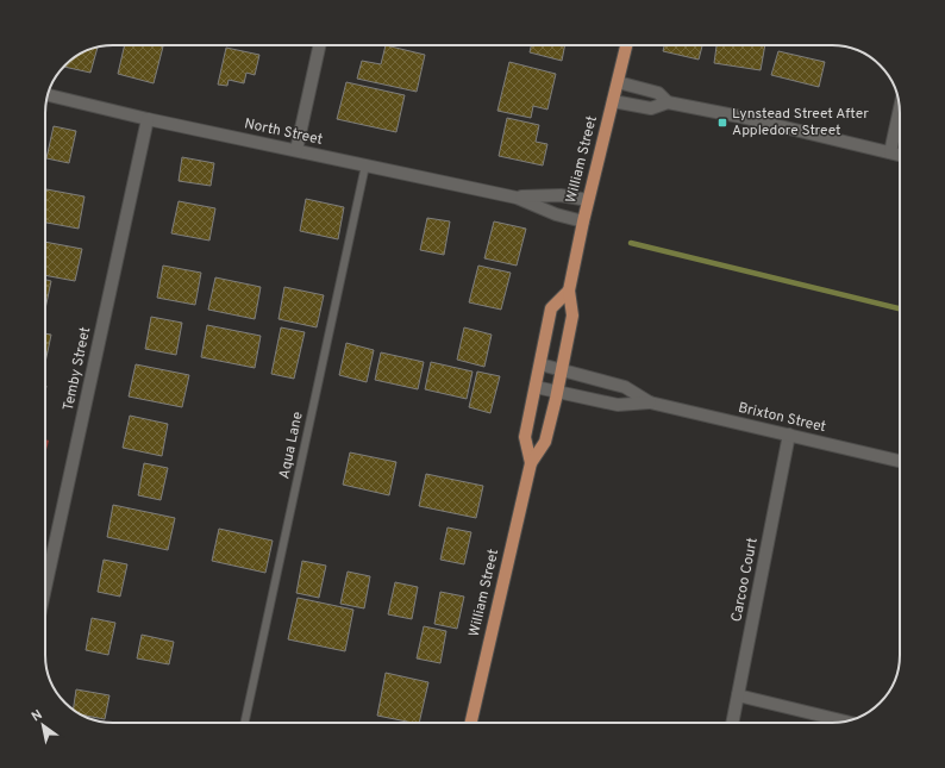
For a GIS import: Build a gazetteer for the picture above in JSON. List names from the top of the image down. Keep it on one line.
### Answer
{"streets":{"main road":["William Street"],"street":["North Street","Temby Street","Brixton Street","Carcoo Court"],"lane":["Aqua Lane"]},"crossings":[["North Street","William Street"],["North Street","Temby Street"],["North Street","Aqua Lane"],["William Street","Brixton Street"],["Brixton Street","Carcoo Court"]],"places":{"transit":["Lynstead Street After Appledore Street"]},"north":"top left"}
